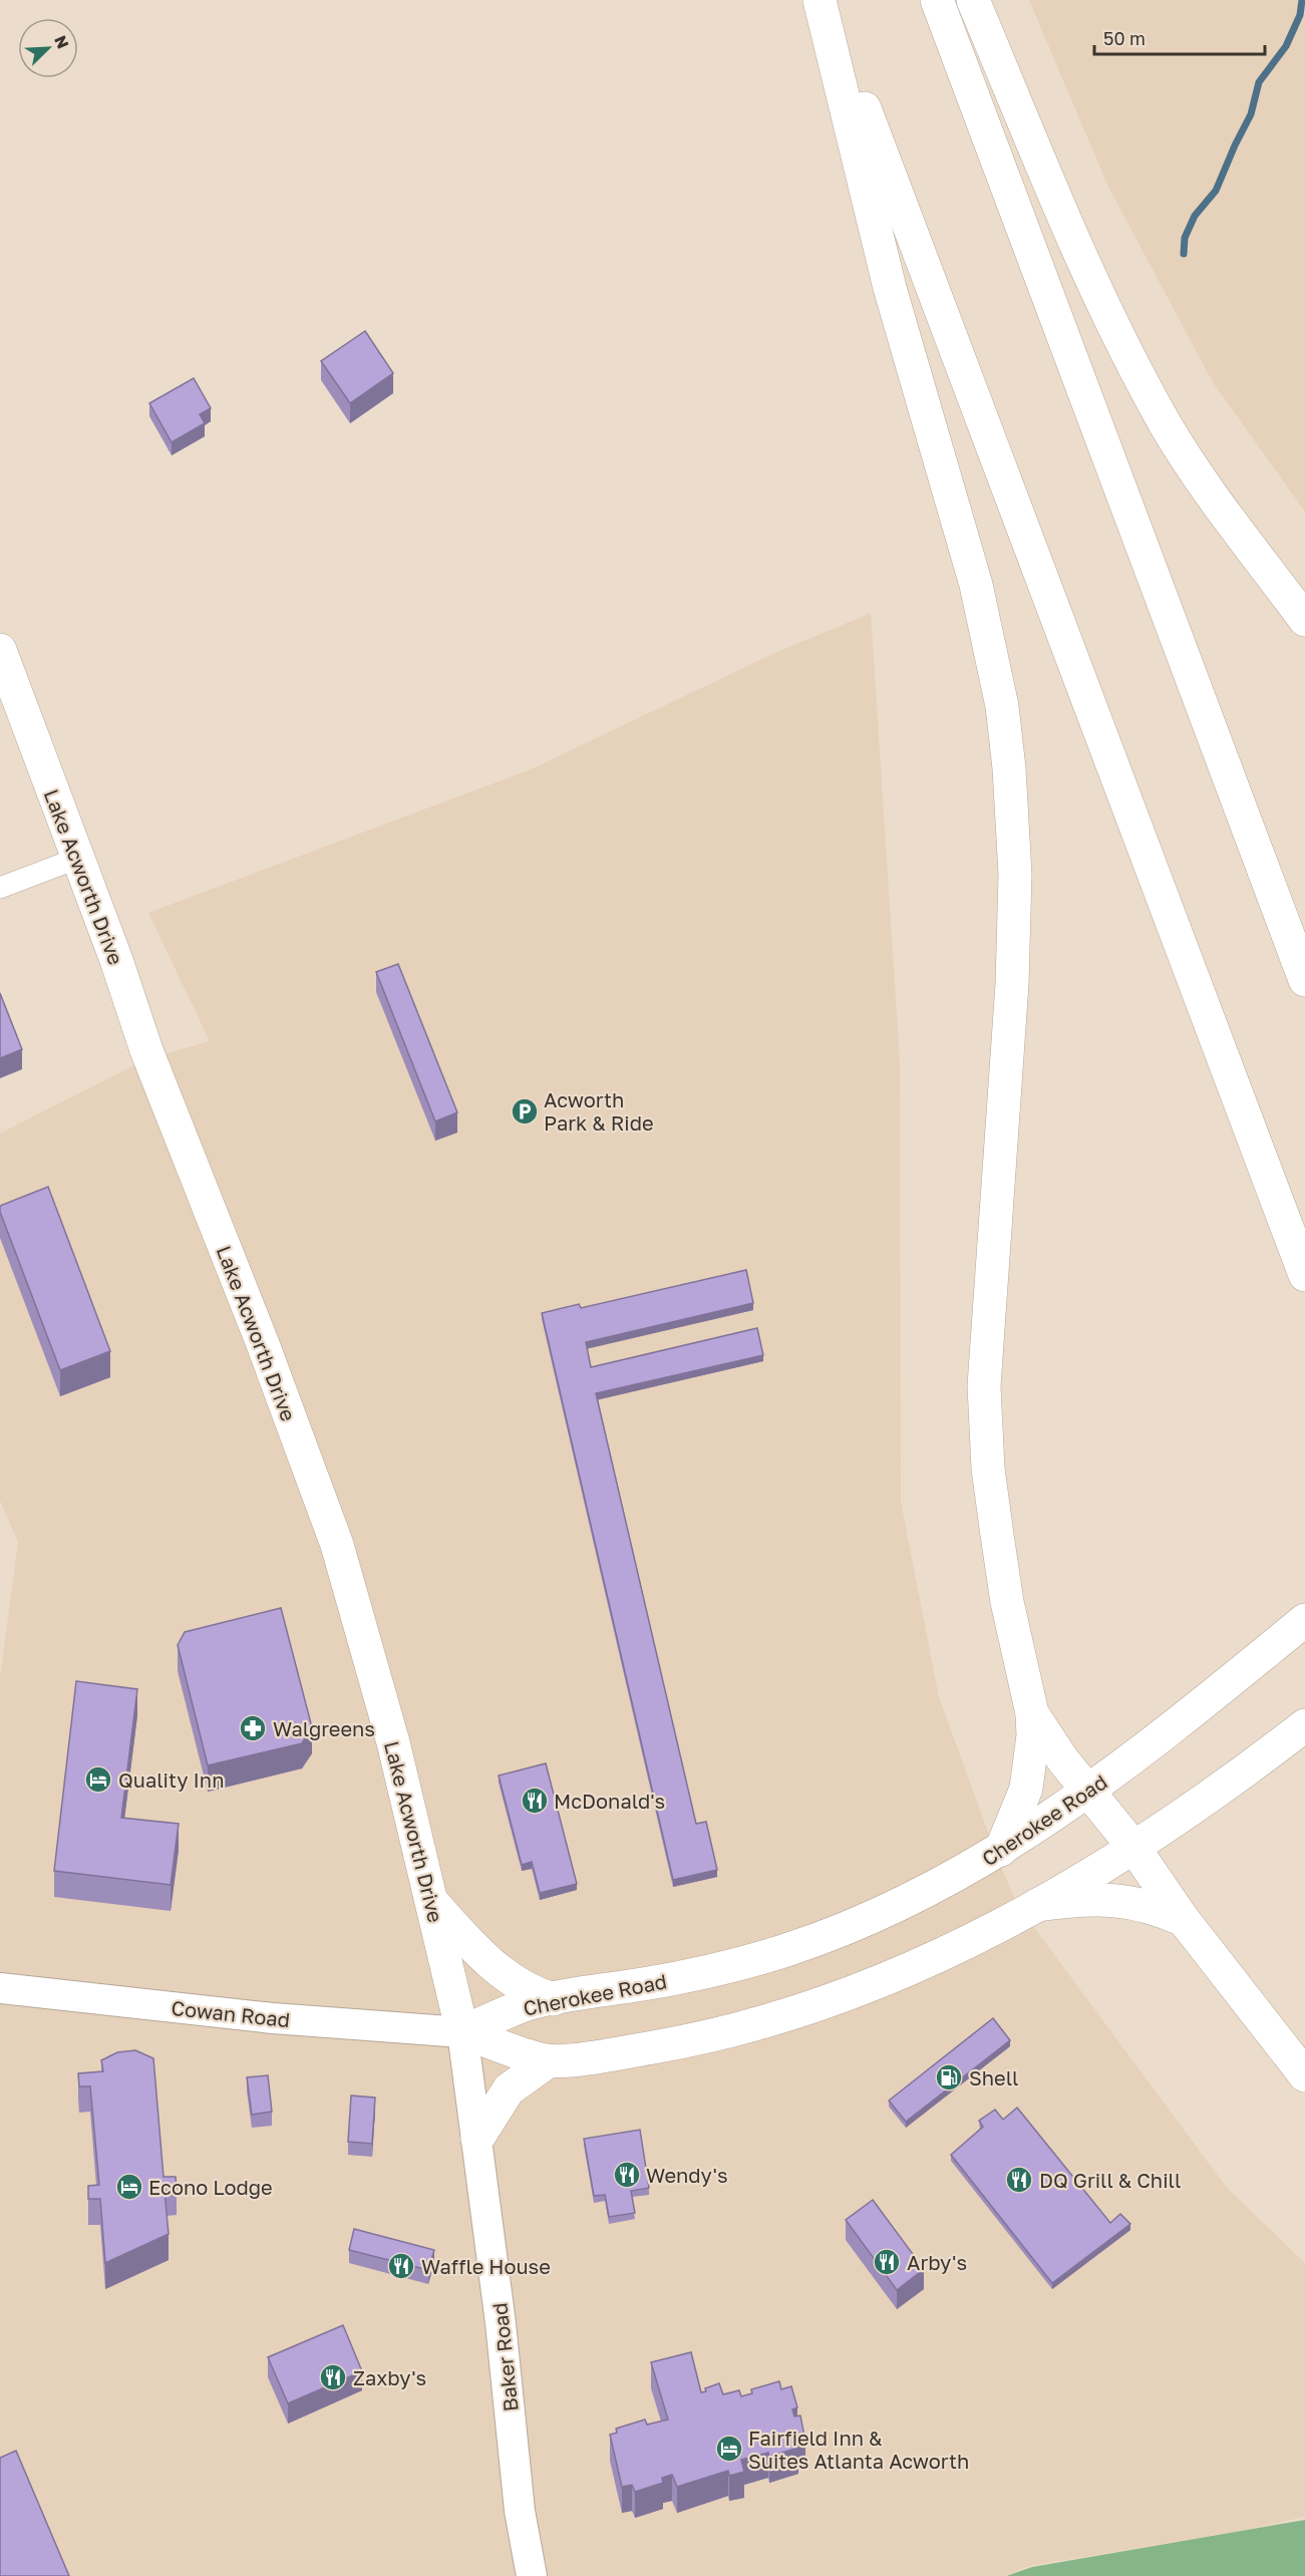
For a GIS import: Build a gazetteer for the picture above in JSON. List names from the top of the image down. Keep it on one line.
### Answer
{"streets":{"main road":["Lake Acworth Drive","Cherokee Road","Cowan Road","Baker Road"]},"crossings":[["Lake Acworth Drive","Cherokee Road"],["Lake Acworth Drive","Cowan Road"],["Lake Acworth Drive","Baker Road"],["Cherokee Road","Cowan Road"],["Cherokee Road","Baker Road"],["Cowan Road","Baker Road"]],"places":{"parking":["Acworth Park & Ride"],"pharmacy":["Walgreens"],"hotel":["Quality Inn","Econo Lodge","Fairfield Inn & Suites Atlanta Acworth"],"restaurant":["McDonald's","Wendy's","DQ Grill & Chill","Arby's","Waffle House","Zaxby's"],"fuel station":["Shell"]},"scale_bar":"50 m","north":"top right"}
